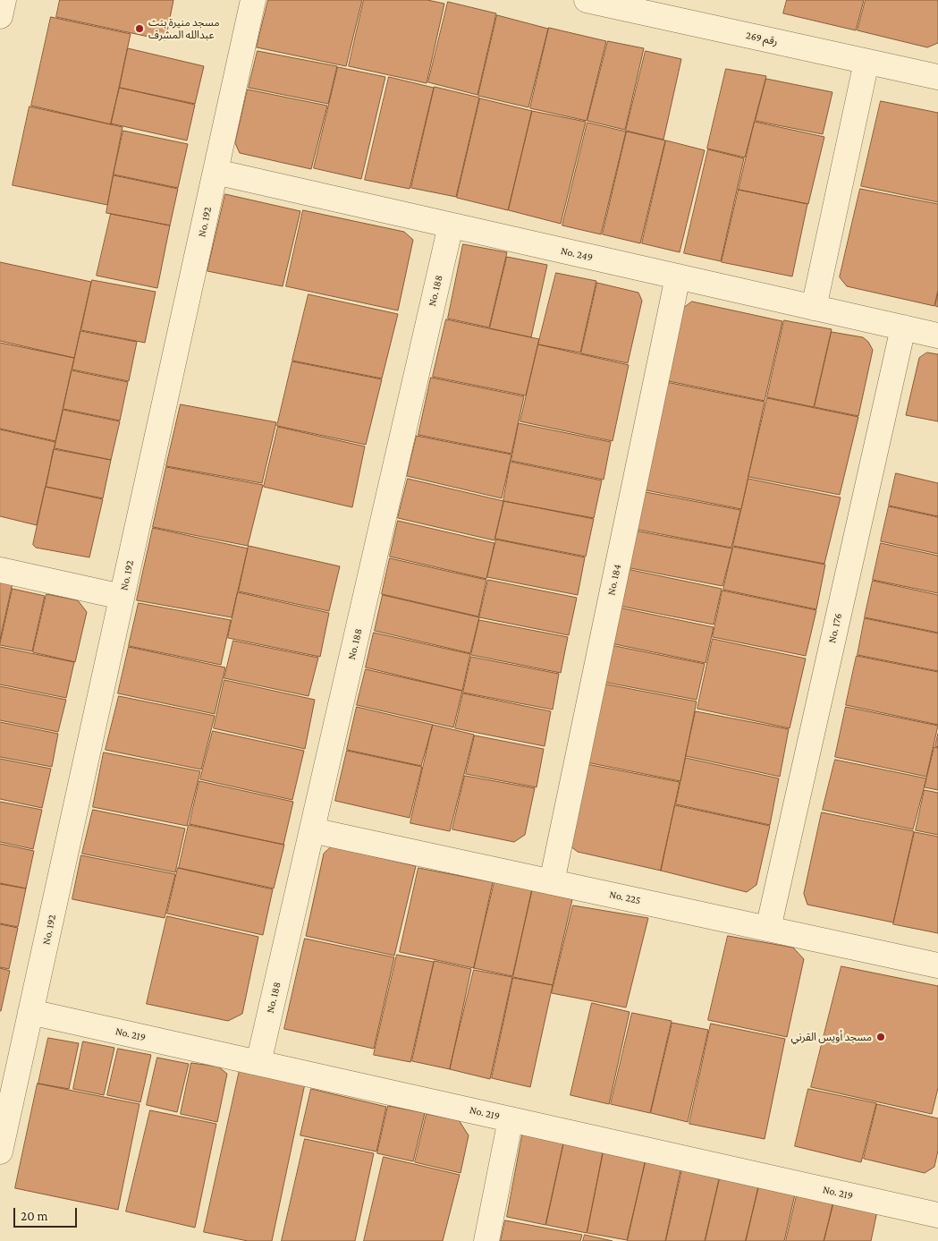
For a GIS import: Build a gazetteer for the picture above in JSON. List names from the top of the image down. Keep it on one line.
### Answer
{"streets":{"street":["رقم 269","No. 192","No. 249","No. 188","No. 184","No. 176","No. 225","No. 219"]},"crossings":[["No. 192","No. 249"],["No. 192","No. 219"],["No. 249","No. 188"],["No. 249","No. 184"],["No. 249","No. 176"],["No. 188","No. 225"],["No. 188","No. 219"],["No. 184","No. 225"],["No. 176","No. 225"]],"places":["مسجد منيرة بنت عبدالله المشرف","مسجد أويس القرني"],"scale_bar":"20 m"}
